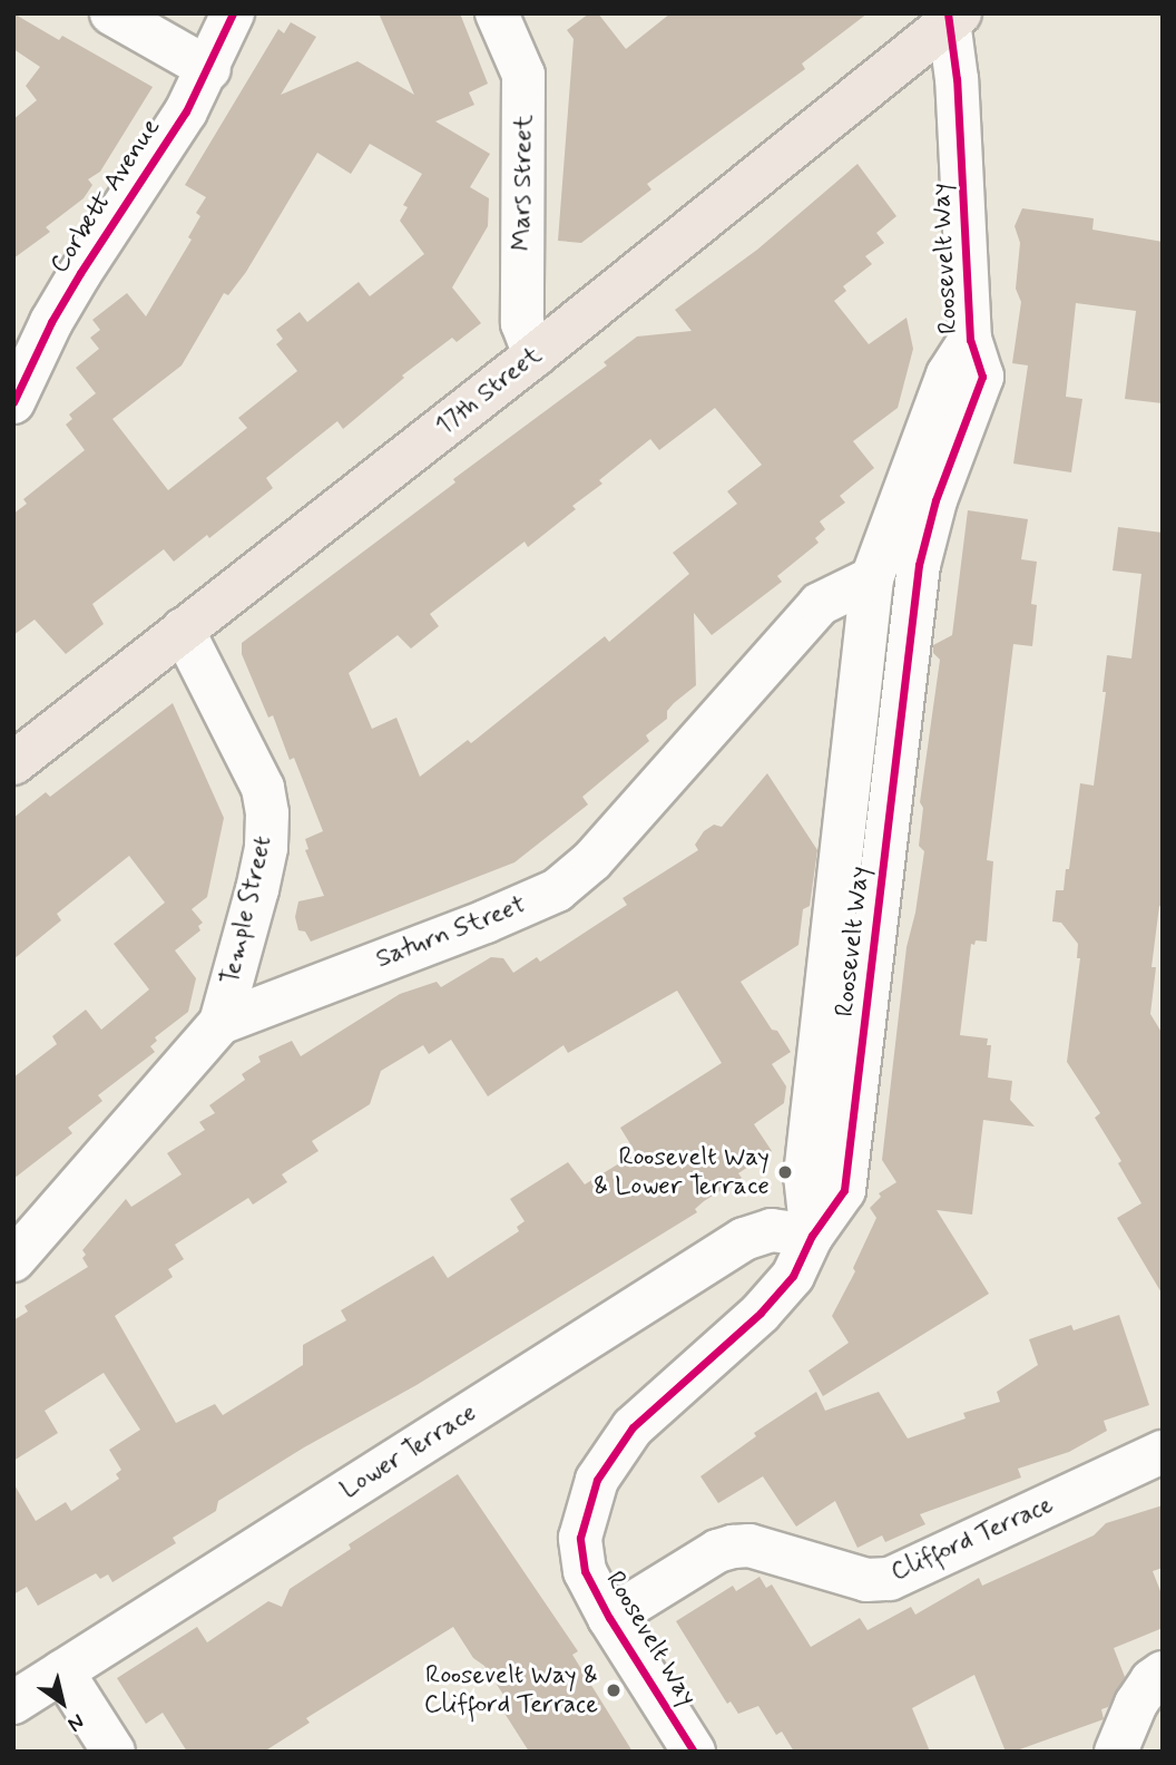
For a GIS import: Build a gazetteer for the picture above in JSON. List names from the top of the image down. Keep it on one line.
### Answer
{"streets":{"main road":["17th Street"],"street":["Mars Street","Corbett Avenue","Roosevelt Way","Temple Street","Saturn Street","Lower Terrace","Clifford Terrace"]},"crossings":[["Mars Street","17th Street"],["Roosevelt Way","17th Street"],["Roosevelt Way","Saturn Street"],["Roosevelt Way","Lower Terrace"],["Roosevelt Way","Clifford Terrace"],["17th Street","Temple Street"],["Temple Street","Saturn Street"]],"places":["Roosevelt Way & Lower Terrace","Roosevelt Way & Clifford Terrace"],"north":"bottom right"}
